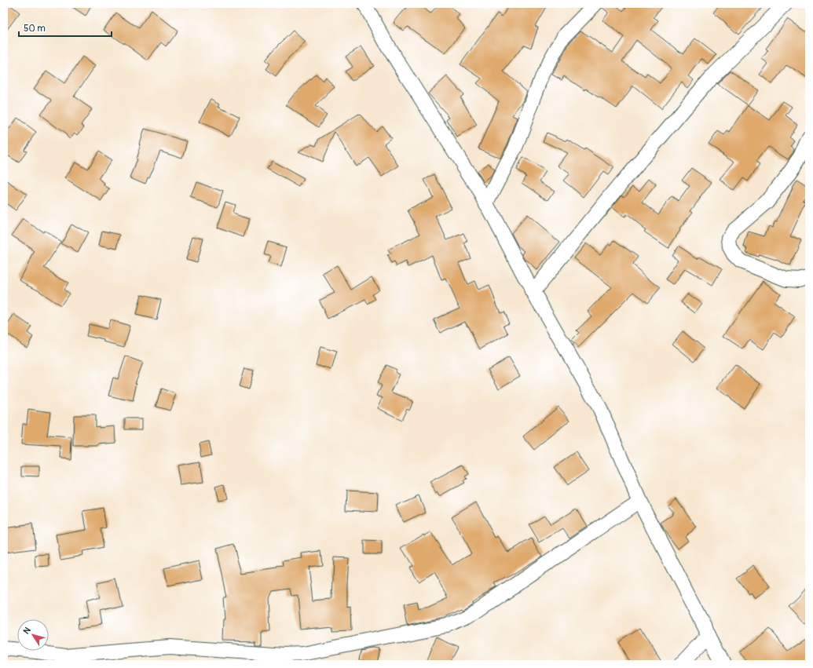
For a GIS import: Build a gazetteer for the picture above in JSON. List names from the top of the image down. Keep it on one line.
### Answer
{"scale_bar":"50 m","north":"top left"}
